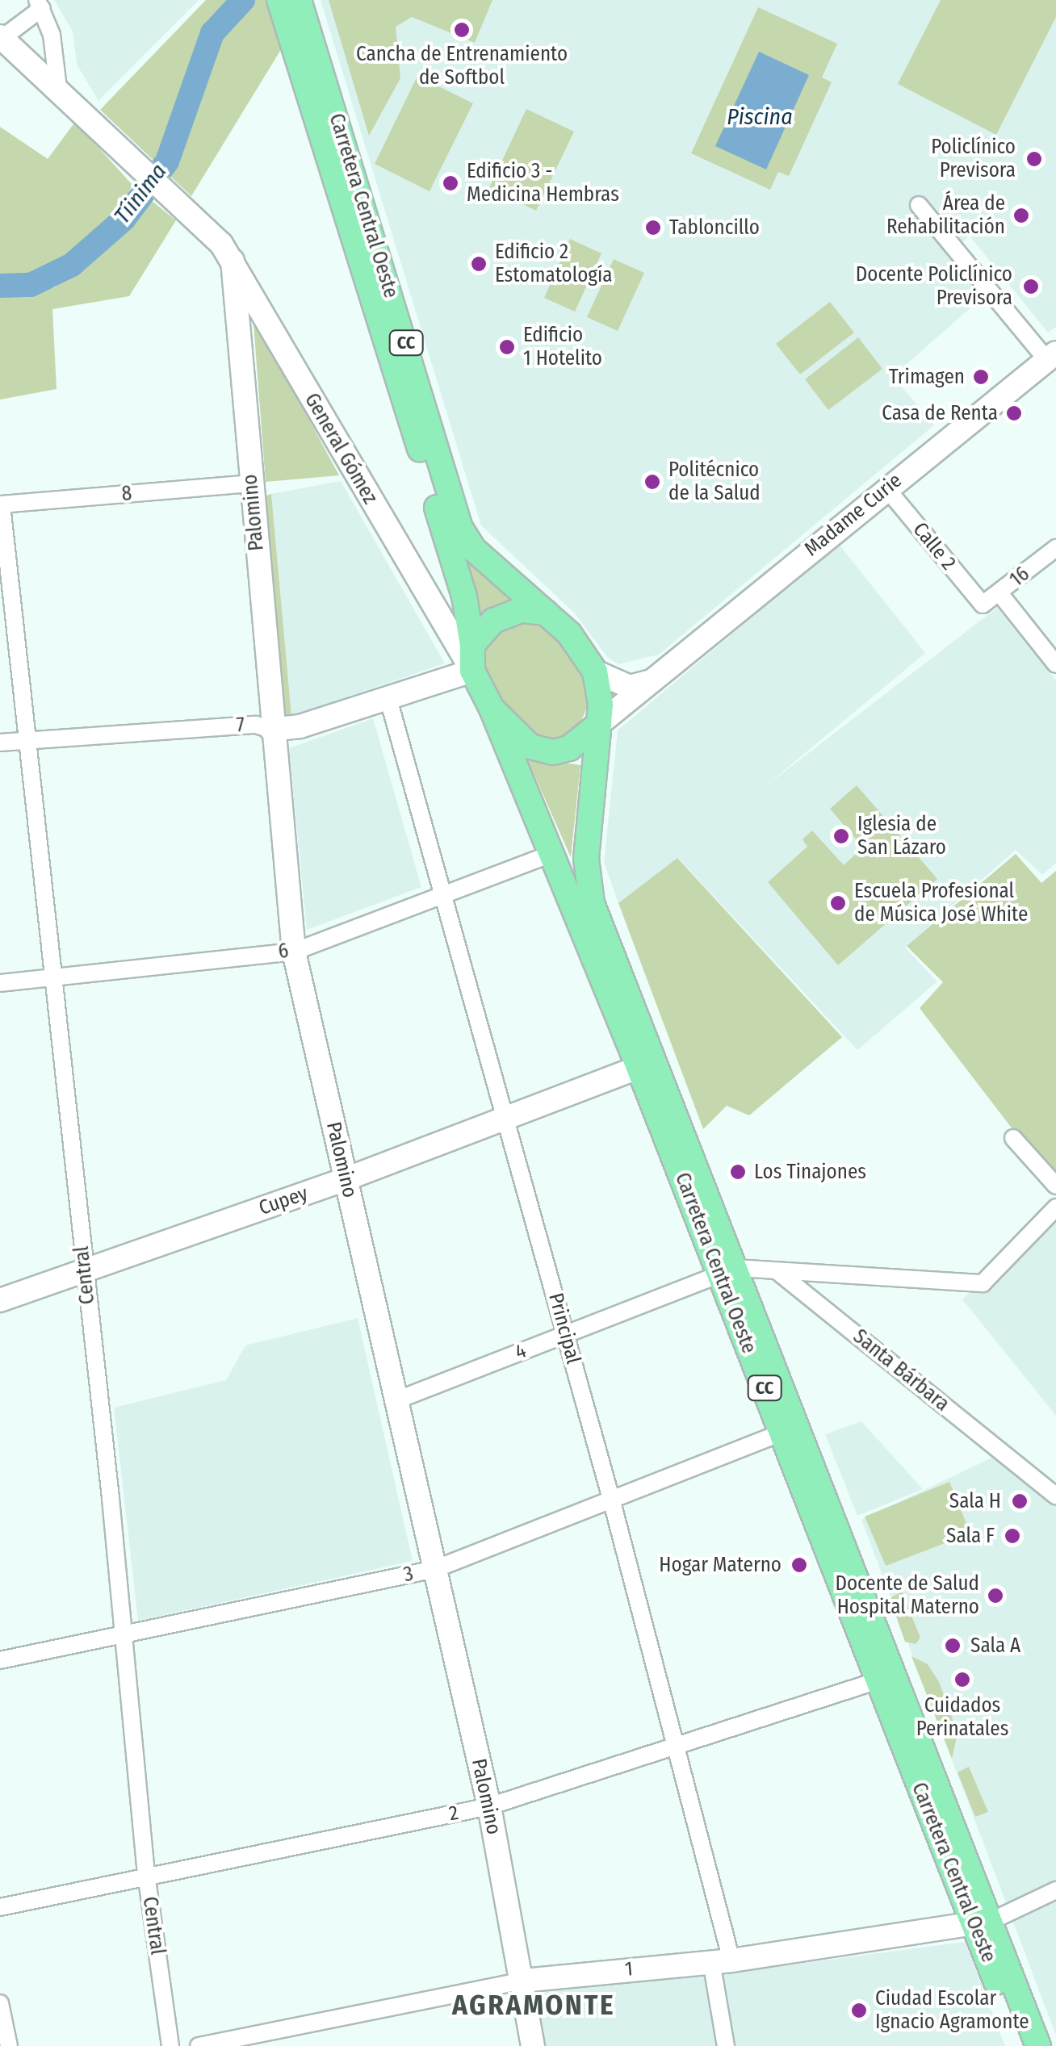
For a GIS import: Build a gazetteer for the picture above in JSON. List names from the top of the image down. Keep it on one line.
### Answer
{"streets":{"main road":["Carretera Central Oeste","CC"],"street":["General Gómez","8","Palomino","Madame Curie","Calle 2","16","7","6","Cupey","Central","Principal","4","Santa Bárbara","3","2","1"]},"crossings":[["Carretera Central Oeste","CC"],["Carretera Central Oeste","General Gómez"],["Carretera Central Oeste","Madame Curie"],["Carretera Central Oeste","7"],["Carretera Central Oeste","6"],["Carretera Central Oeste","Cupey"],["Carretera Central Oeste","4"],["Carretera Central Oeste","3"],["Carretera Central Oeste","2"],["Carretera Central Oeste","1"],["CC","General Gómez"],["CC","Madame Curie"],["CC","7"],["General Gómez","Palomino"],["General Gómez","Madame Curie"],["General Gómez","7"],["8","Palomino"],["8","Central"],["Palomino","7"],["Palomino","6"],["Palomino","Cupey"],["Palomino","4"],["Palomino","3"],["Palomino","2"],["Palomino","1"],["Madame Curie","Calle 2"],["Madame Curie","7"],["Calle 2","16"],["7","Central"],["7","Principal"],["6","Central"],["6","Principal"],["Cupey","Central"],["Cupey","Principal"],["Central","3"],["Central","2"],["Principal","4"],["Principal","3"],["Principal","2"],["Principal","1"]],"districts":["AGRAMONTE"],"water":["Piscina","Tíinima"],"places":["Cancha de Entrenamiento de Softbol","Policlínico Previsora","Edificio 3 - Medicina Hembras","Área de Rehabilitación","Tabloncillo","Edificio 2 Estomatología","Docente Policlínico Previsora","Edificio 1 Hotelito","Trimagen","Casa de Renta","Politécnico de la Salud","Iglesia de San Lázaro","Escuela Profesional de Música José White","Los Tinajones","Sala H","Sala F","Hogar Materno","Docente de Salud Hospital Materno","Sala A","Cuidados Perinatales","Ciudad Escolar Ignacio Agramonte"]}
